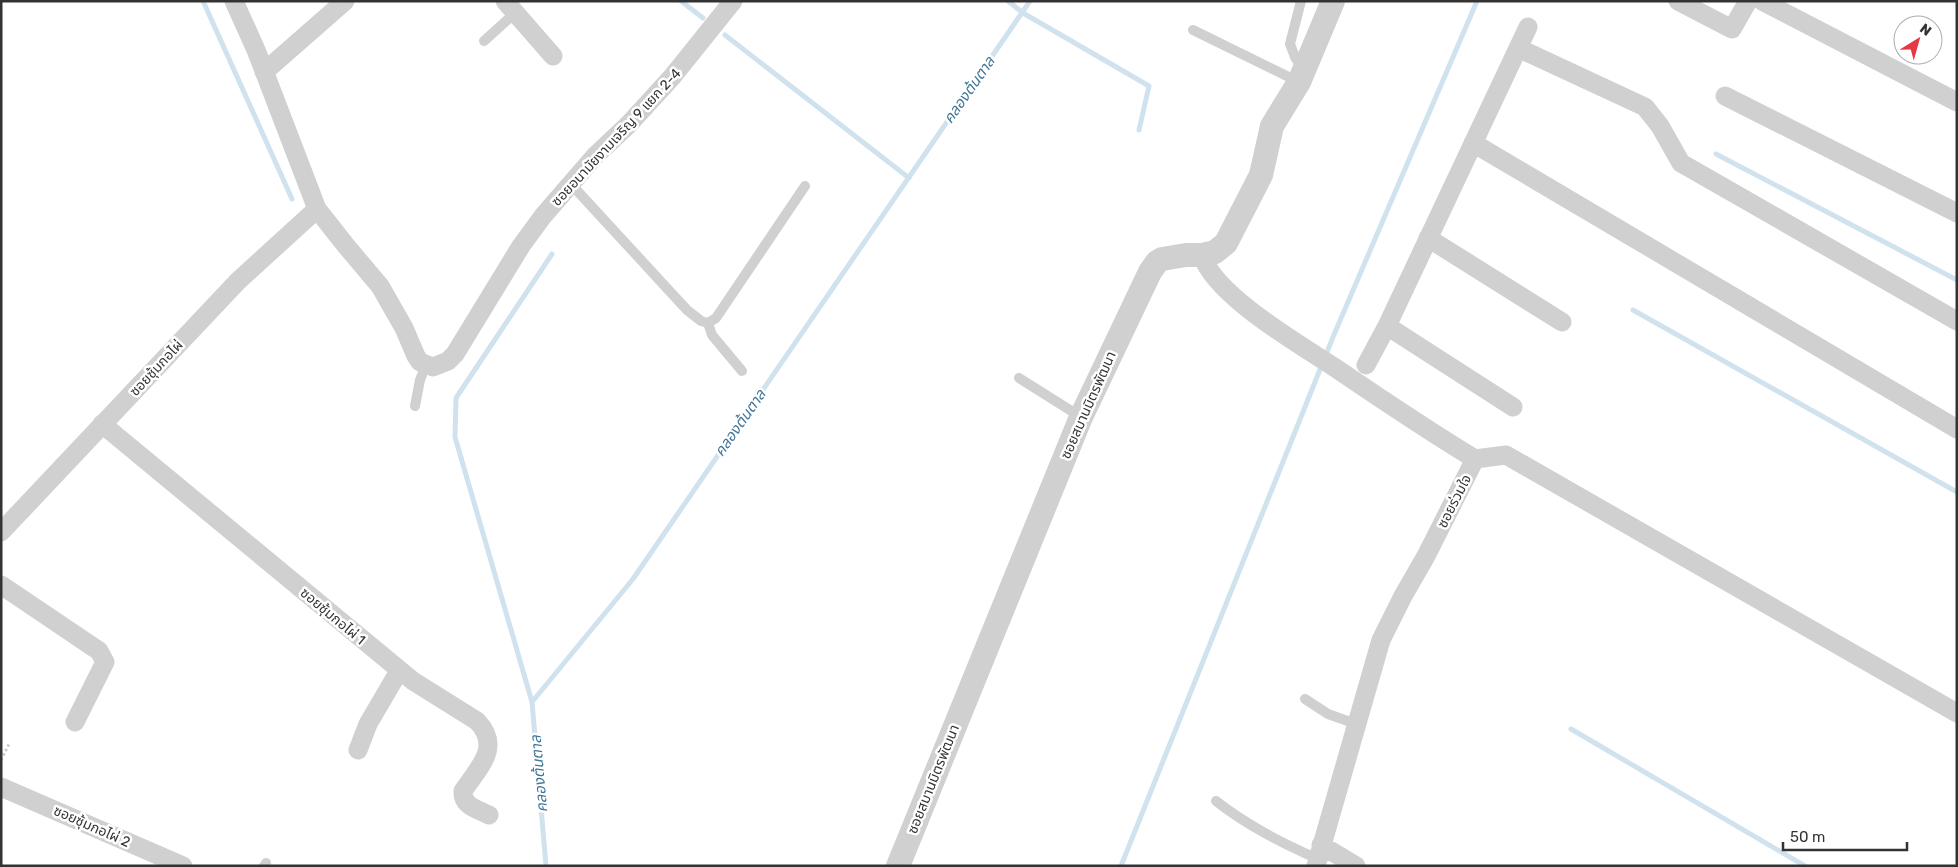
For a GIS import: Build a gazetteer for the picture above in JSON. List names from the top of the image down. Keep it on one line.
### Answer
{"streets":{"street":["ซอยอนามัยงามเจริญ 9 แยก 2-4","ซอยซุ้มกอไผ่","ซอยสมานมิตรพัฒนา","ซอยร่วมใจ","ซอยซุ้มกอไผ่ 1","ซอยซุ้มกอไผ่ 2"]},"crossings":[["ซอยซุ้มกอไผ่","ซอยซุ้มกอไผ่ 1"],["ซอยสมานมิตรพัฒนา","ซอยร่วมใจ"]],"water":["คลองต้นตาล"],"scale_bar":"50 m","north":"top right"}
